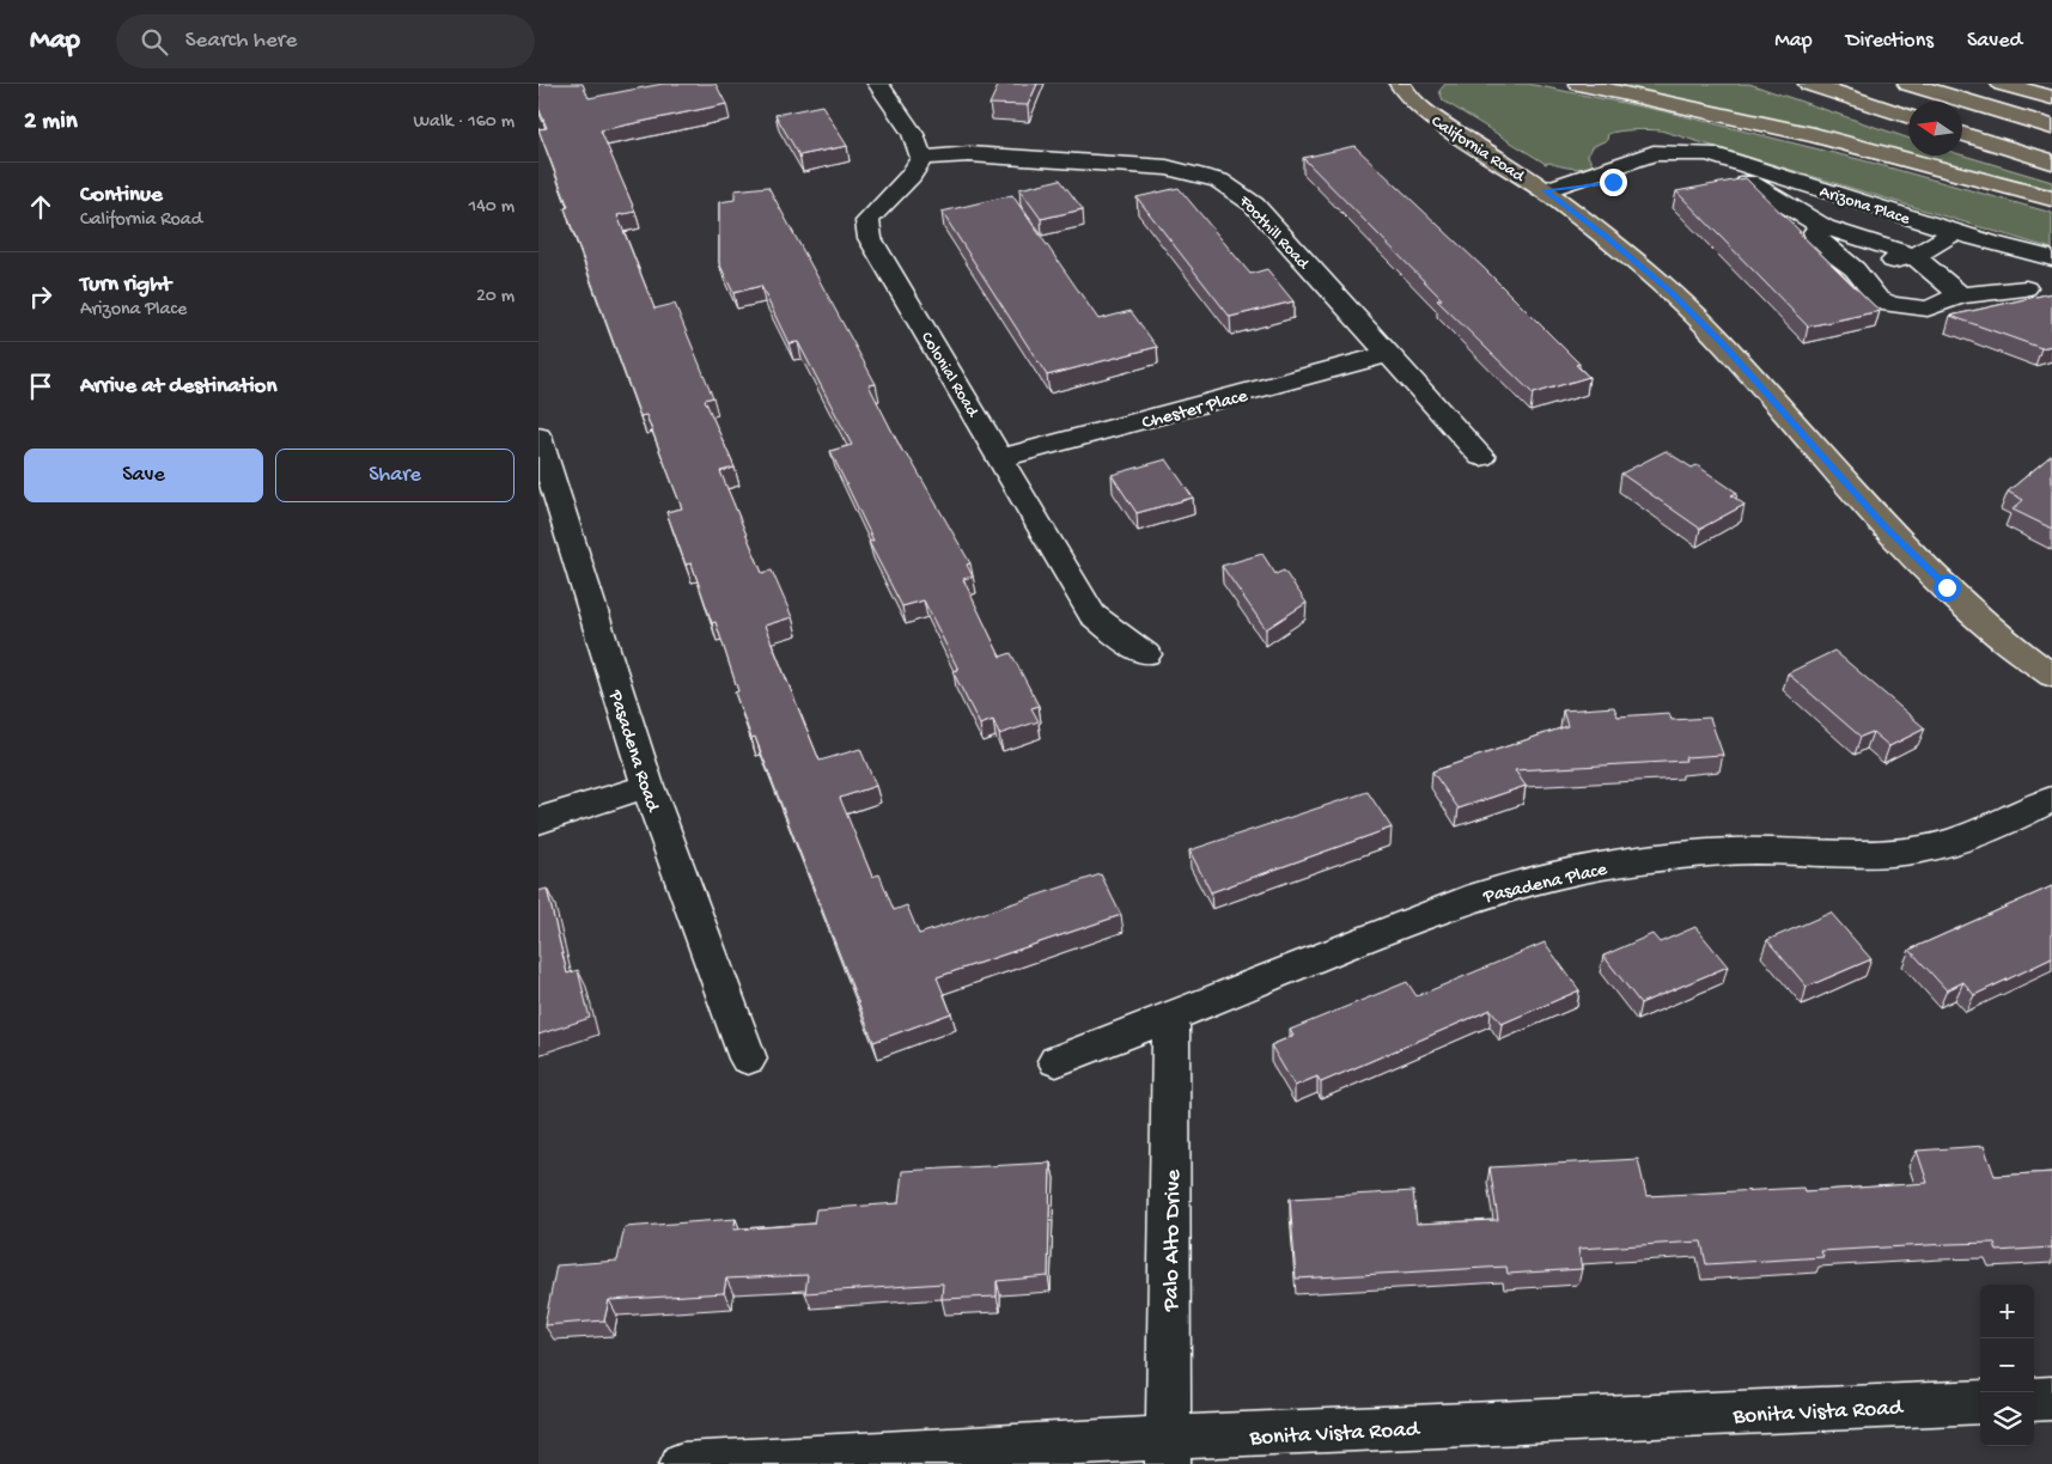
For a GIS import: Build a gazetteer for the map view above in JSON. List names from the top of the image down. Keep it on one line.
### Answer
{"streets":{"main road":["California Road"],"street":["Arizona Place","Foothill Road","Colonial Road","Chester Place","Pasadena Road","Pasadena Place","Palo Alto Drive","Bonita Vista Road"]},"crossings":[["California Road","Arizona Place"],["Foothill Road","Colonial Road"],["Foothill Road","Chester Place"],["Colonial Road","Chester Place"],["Pasadena Place","Palo Alto Drive"],["Palo Alto Drive","Bonita Vista Road"]],"north":"left","page":{"header":"Map","search":"Search here","nav":["Map","Directions","Saved"],"heading":["2 min","Walk · 160 m"],"list":[["Continue","California Road","140 m"],["Turn right","Arizona Place","20 m"],"Arrive at destination"],"buttons":["Save","Share"],"map_buttons":["+","−"]}}
